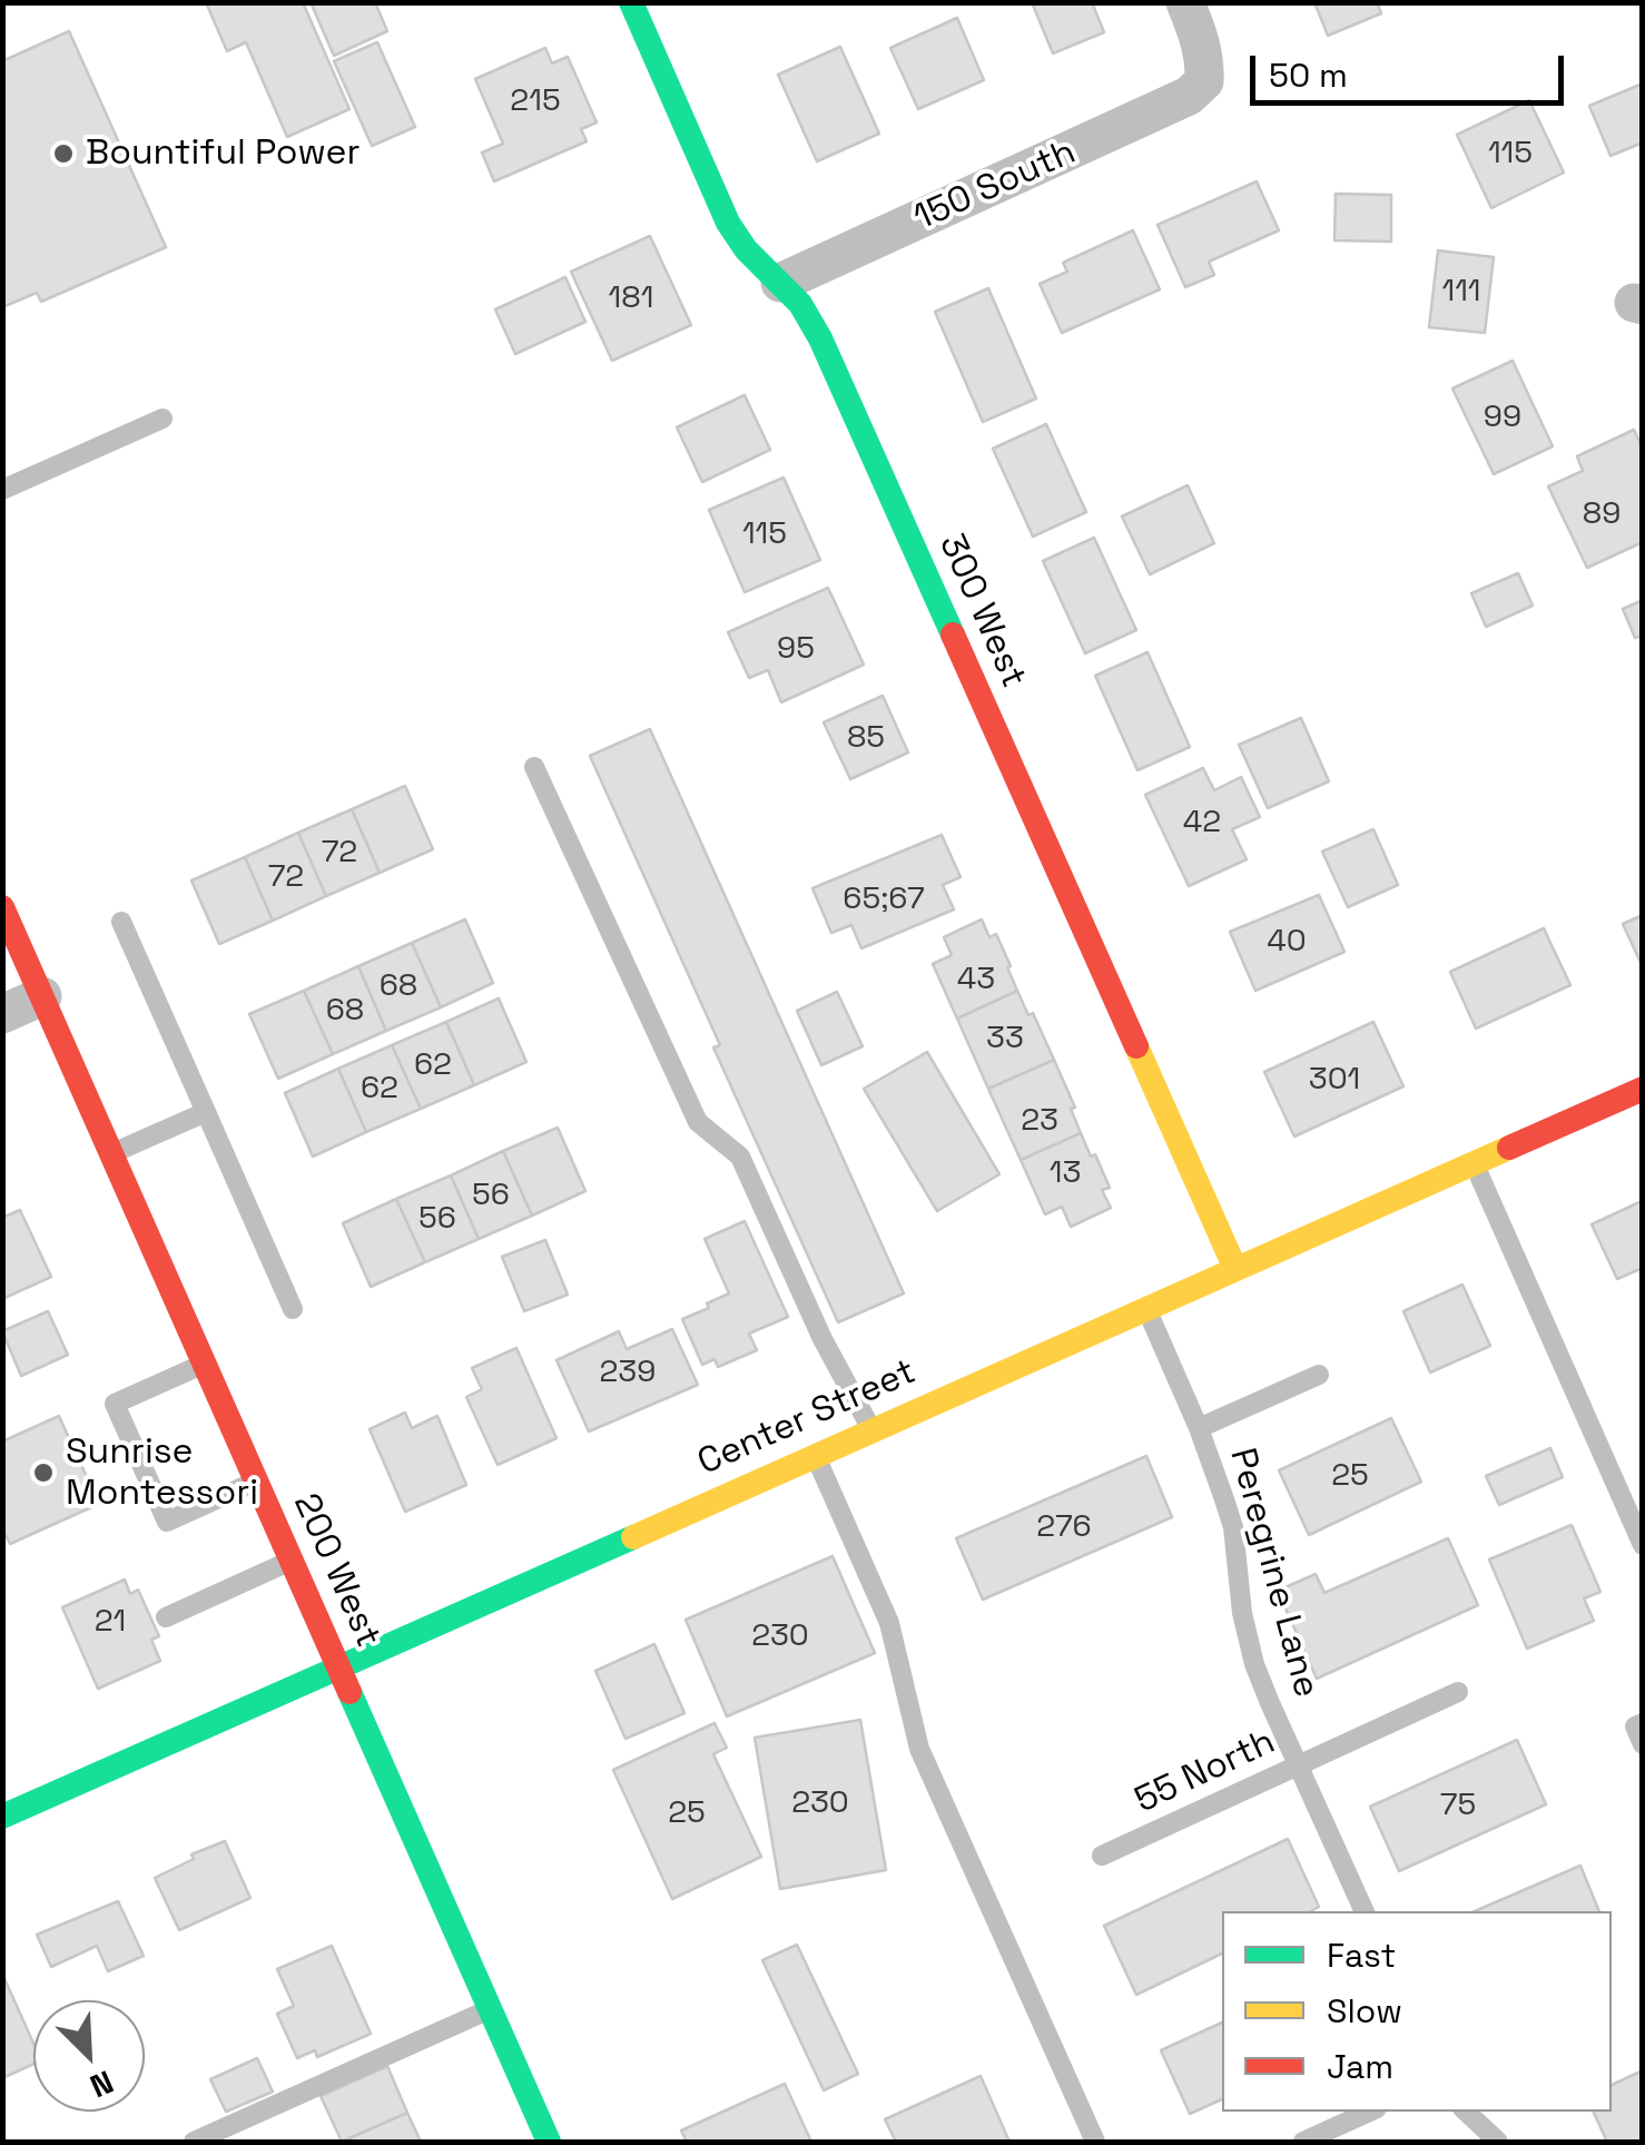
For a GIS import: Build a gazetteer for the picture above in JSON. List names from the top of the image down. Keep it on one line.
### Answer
{"streets":{"street":["150 South","300 West","Center Street","200 West"],"lane":["Peregrine Lane","55 North"]},"crossings":[["150 South","300 West"],["300 West","Center Street"],["Center Street","200 West"],["Center Street","Peregrine Lane"],["Peregrine Lane","55 North"]],"places":["Bountiful Power","Sunrise Montessori"],"house_numbers":["215","115","111","181","99","89","115","95","85","42","72","72","65;67","40","43","68","68","33","62","301","62","23","13","56","56","239","25","276","21","230","230","75","25"],"legend":["Fast","Slow","Jam"],"scale_bar":"50 m","north":"bottom right"}
